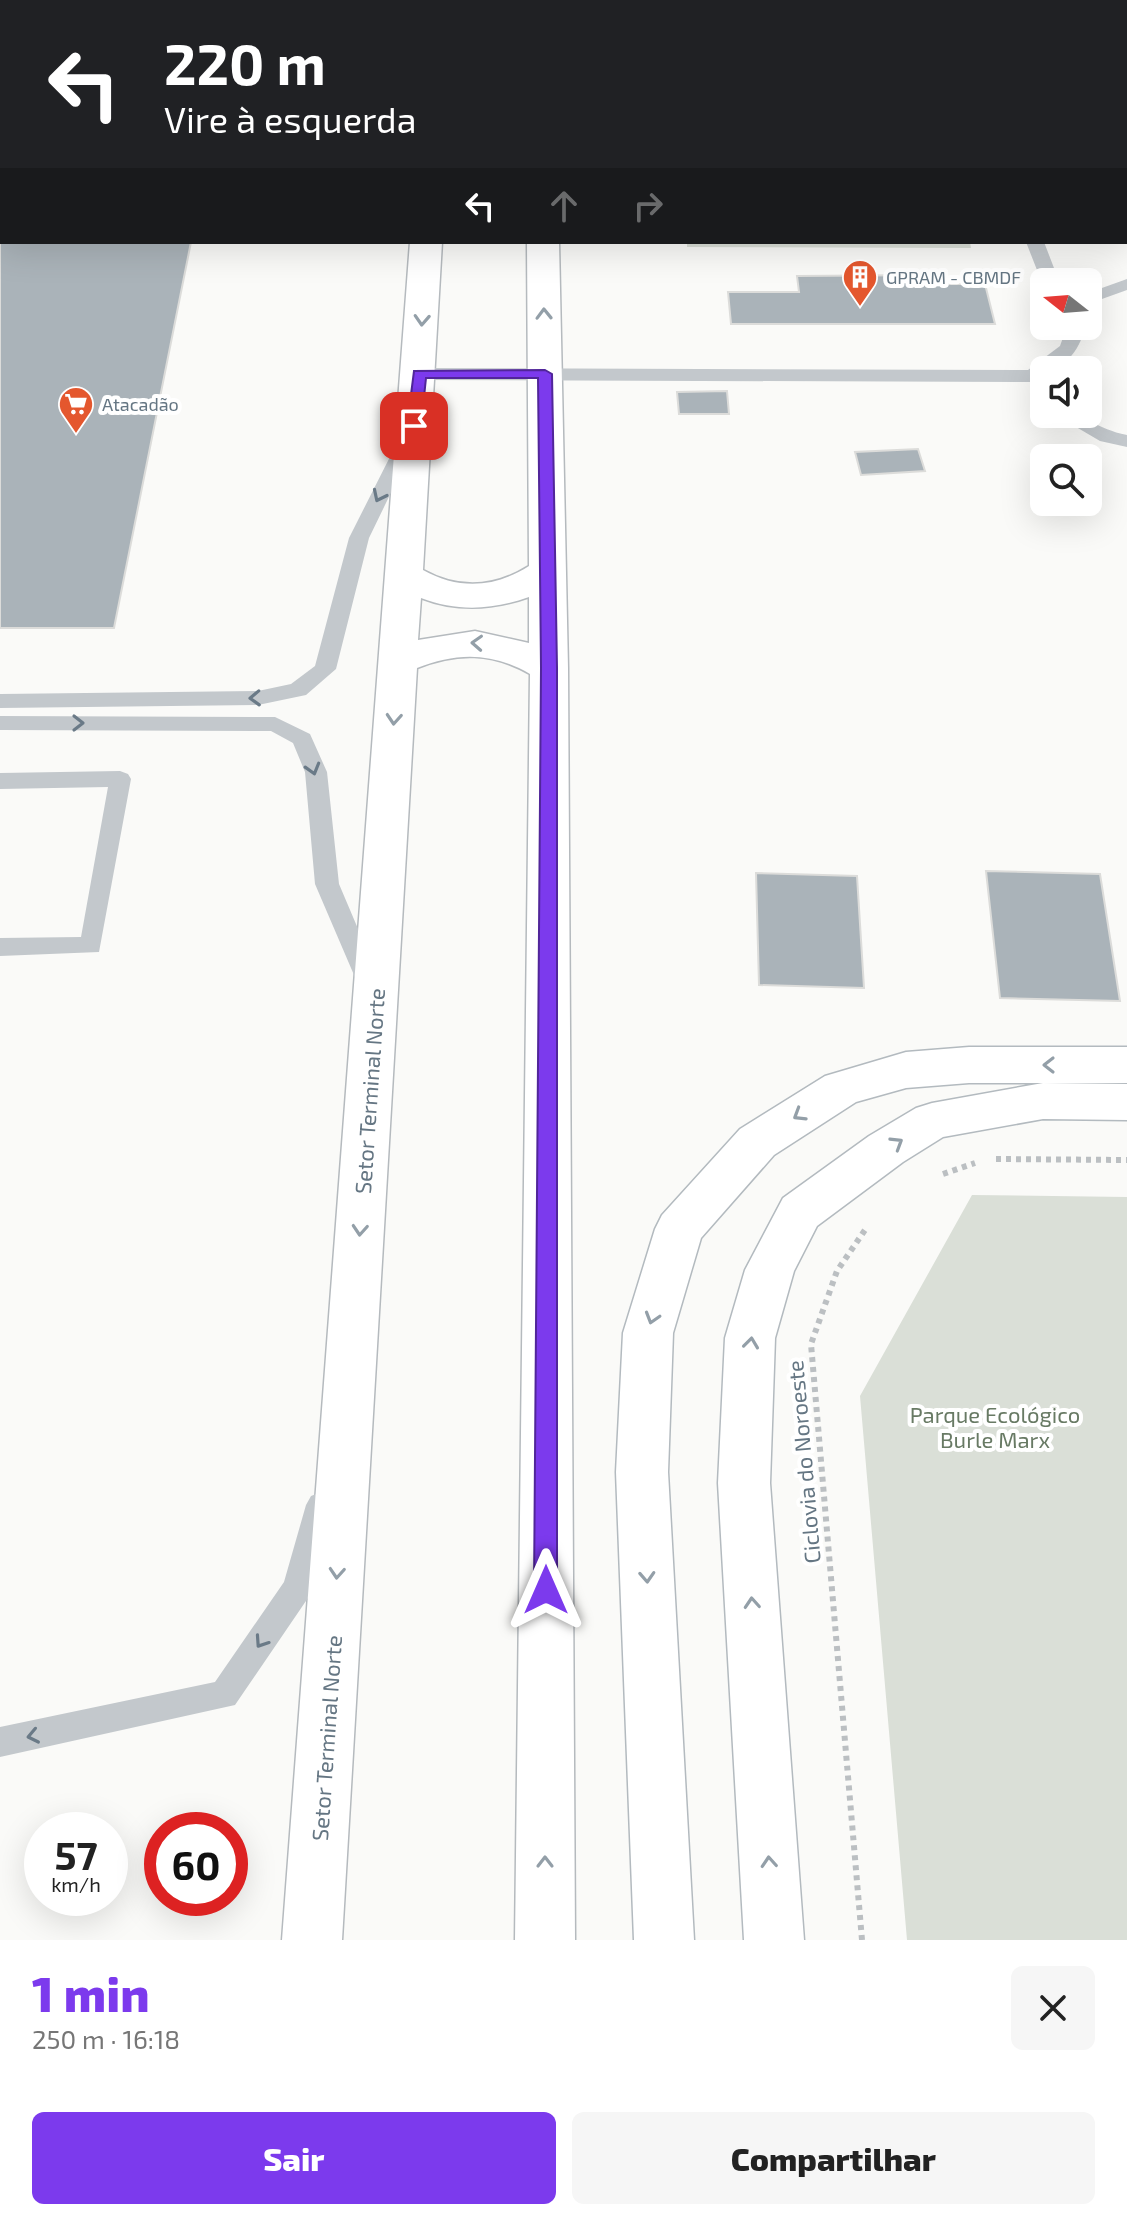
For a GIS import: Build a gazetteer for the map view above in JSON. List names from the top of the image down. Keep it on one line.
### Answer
{"streets":{"main road":["Setor Terminal Norte"],"path":["Ciclovia do Noroeste"]},"parks":["Parque Ecológico Burle Marx"],"places":{"building":["GPRAM - CBMDF"],"supermarket":["Atacadão"]},"north":"left","page":{"turn":["220 m","Vire à esquerda"],"speed":"57 km/h","limit":"60","heading":["1 min","250 m · 16:18"],"buttons":["Sair","Compartilhar"]}}
